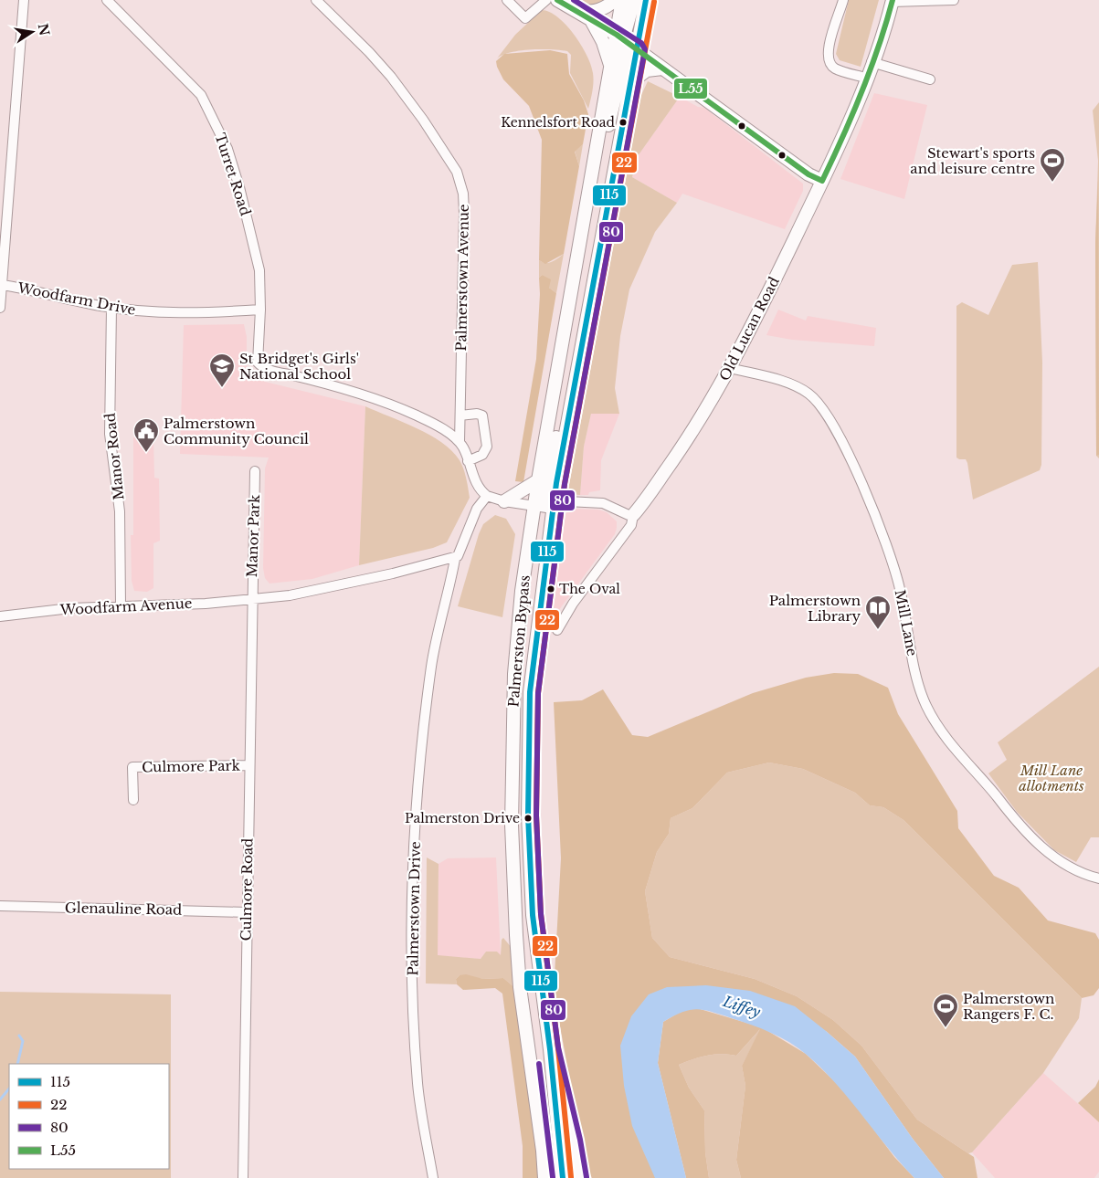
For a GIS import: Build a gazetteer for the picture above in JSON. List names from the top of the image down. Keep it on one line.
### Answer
{"streets":{"main road":["Old Lucan Road","Palmerston Bypass"],"street":["Turret Road","Palmerstown Avenue","Woodfarm Drive","Manor Road","Manor Park","Woodfarm Avenue","Mill Lane","Culmore Park","Culmore Road","Glenauline Road","Palmerstown Drive"]},"crossings":[["Turret Road","Palmerstown Avenue"],["Turret Road","Woodfarm Drive"],["Woodfarm Drive","Manor Road"],["Old Lucan Road","Mill Lane"],["Manor Road","Woodfarm Avenue"],["Manor Park","Woodfarm Avenue"],["Manor Park","Culmore Road"],["Woodfarm Avenue","Culmore Road"],["Culmore Park","Culmore Road"],["Culmore Road","Glenauline Road"]],"water":["Liffey"],"parks":["Mill Lane allotments"],"places":{"other":["Kennelsfort Road","The Oval","Palmerston Drive"],"sports":["Stewart's sports and leisure centre","Palmerstown Rangers F. C."],"school or university":["St Bridget's Girls' National School"],"public building":["Palmerstown Community Council"],"library":["Palmerstown Library"]},"lines":["transit line 115","transit line 80","transit line L55","transit line 22"],"legend":["115","22","80","L55"],"north":"right"}
